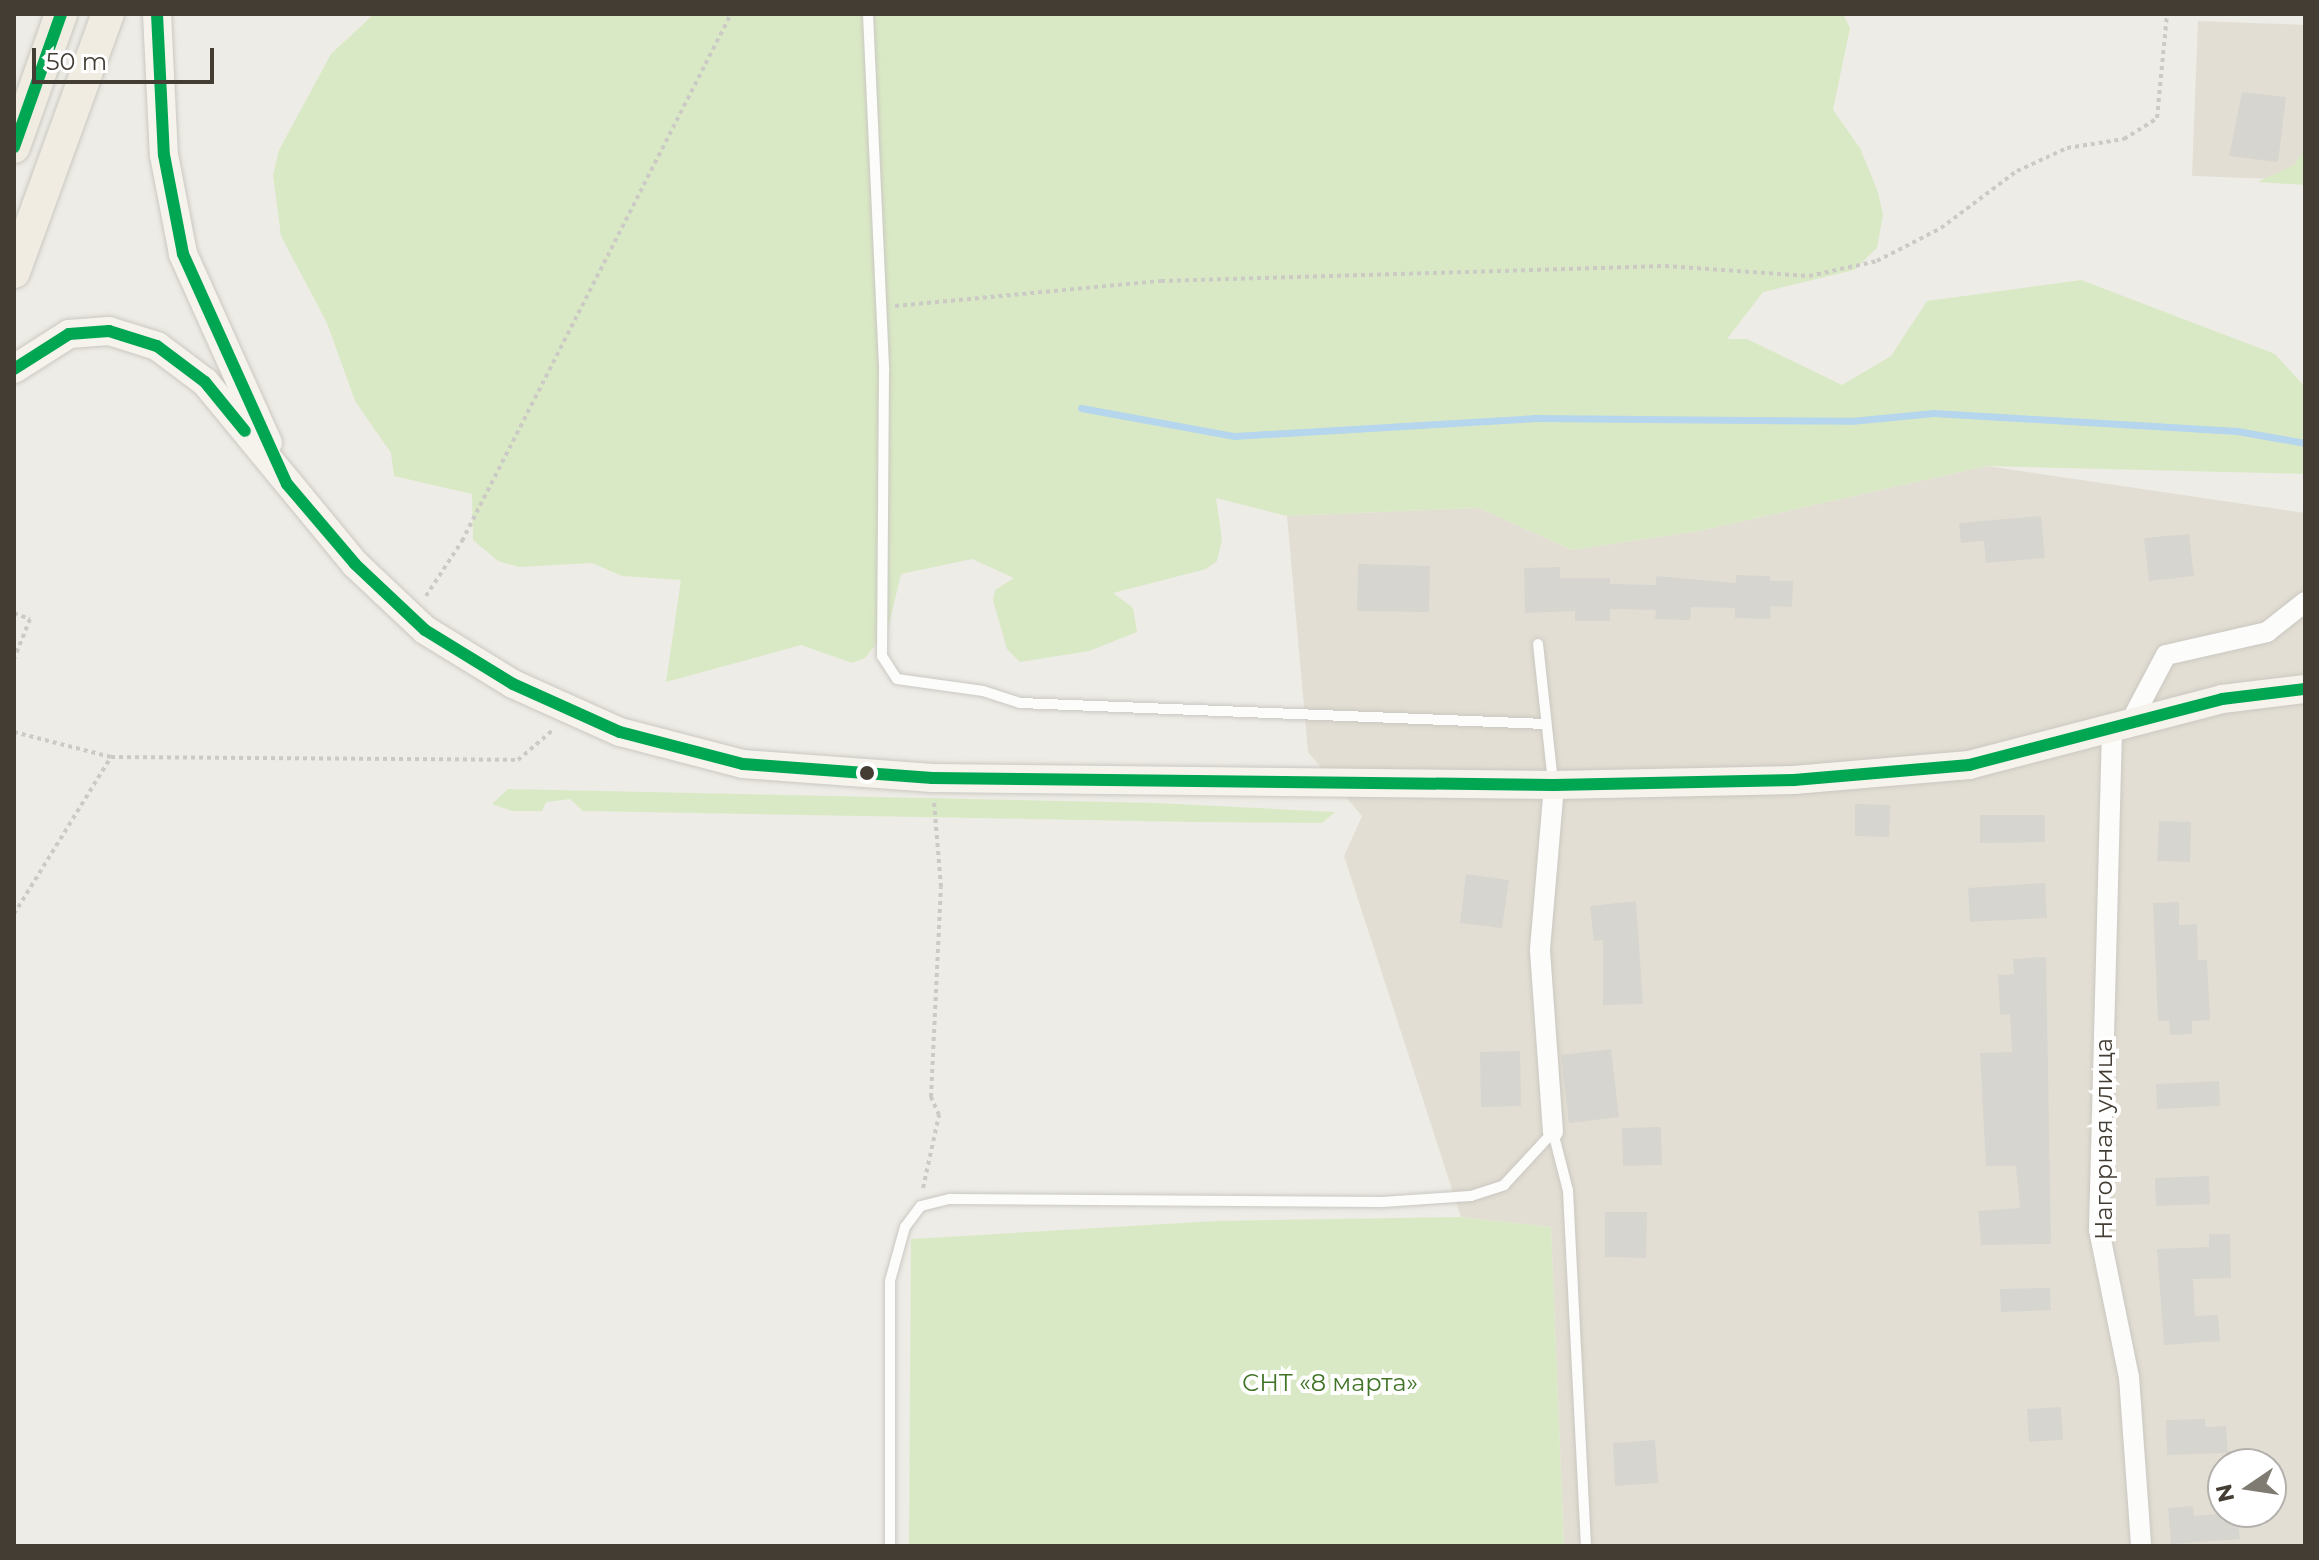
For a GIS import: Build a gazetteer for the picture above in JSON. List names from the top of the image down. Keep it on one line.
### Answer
{"streets":{"street":["Нагорная улица"]},"parks":["СНТ «8 марта»"],"scale_bar":"50 m","north":"left"}
